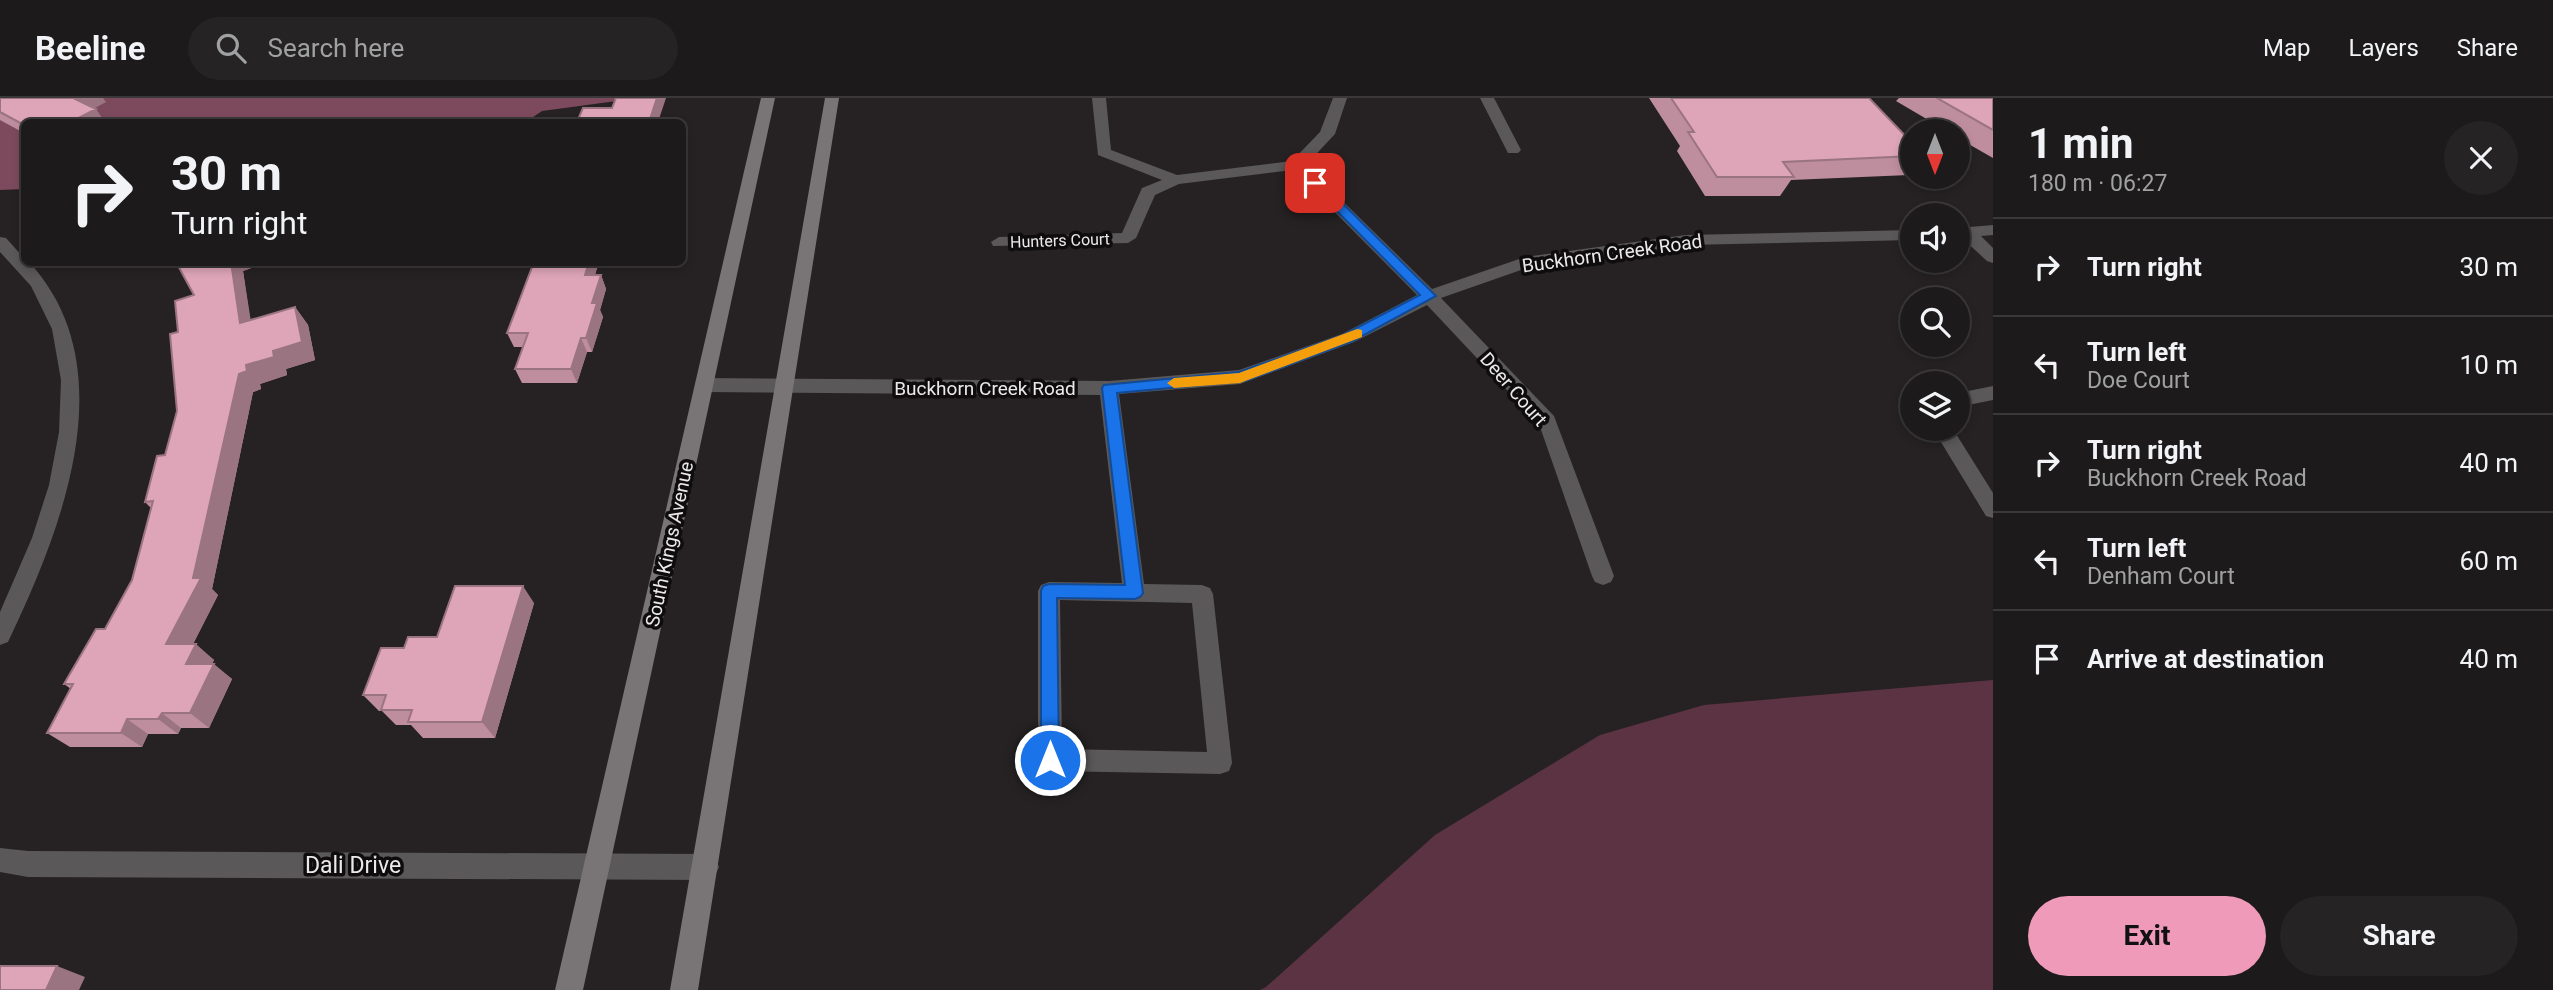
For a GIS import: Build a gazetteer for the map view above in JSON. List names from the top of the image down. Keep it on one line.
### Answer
{"streets":{"main road":["South Kings Avenue"],"street":["Hunters Court","Buckhorn Creek Road","Deer Court","Dali Drive"]},"crossings":[["Hunters Court","Deer Court"],["Buckhorn Creek Road","Deer Court"],["Buckhorn Creek Road","South Kings Avenue"],["South Kings Avenue","Dali Drive"]],"north":"bottom","page":{"header":"Beeline","search":"Search here","nav":["Map","Layers","Share"],"heading":["1 min","180 m · 06:27"],"turn":["30 m","Turn right"],"list":[{"name":"Turn right","value":"30 m"},{"name":"Turn left","note":"Doe Court","value":"10 m"},{"name":"Turn right","note":"Buckhorn Creek Road","value":"40 m"},{"name":"Turn left","note":"Denham Court","value":"60 m"},{"name":"Arrive at destination","value":"40 m"}],"buttons":["Exit","Share"]}}
